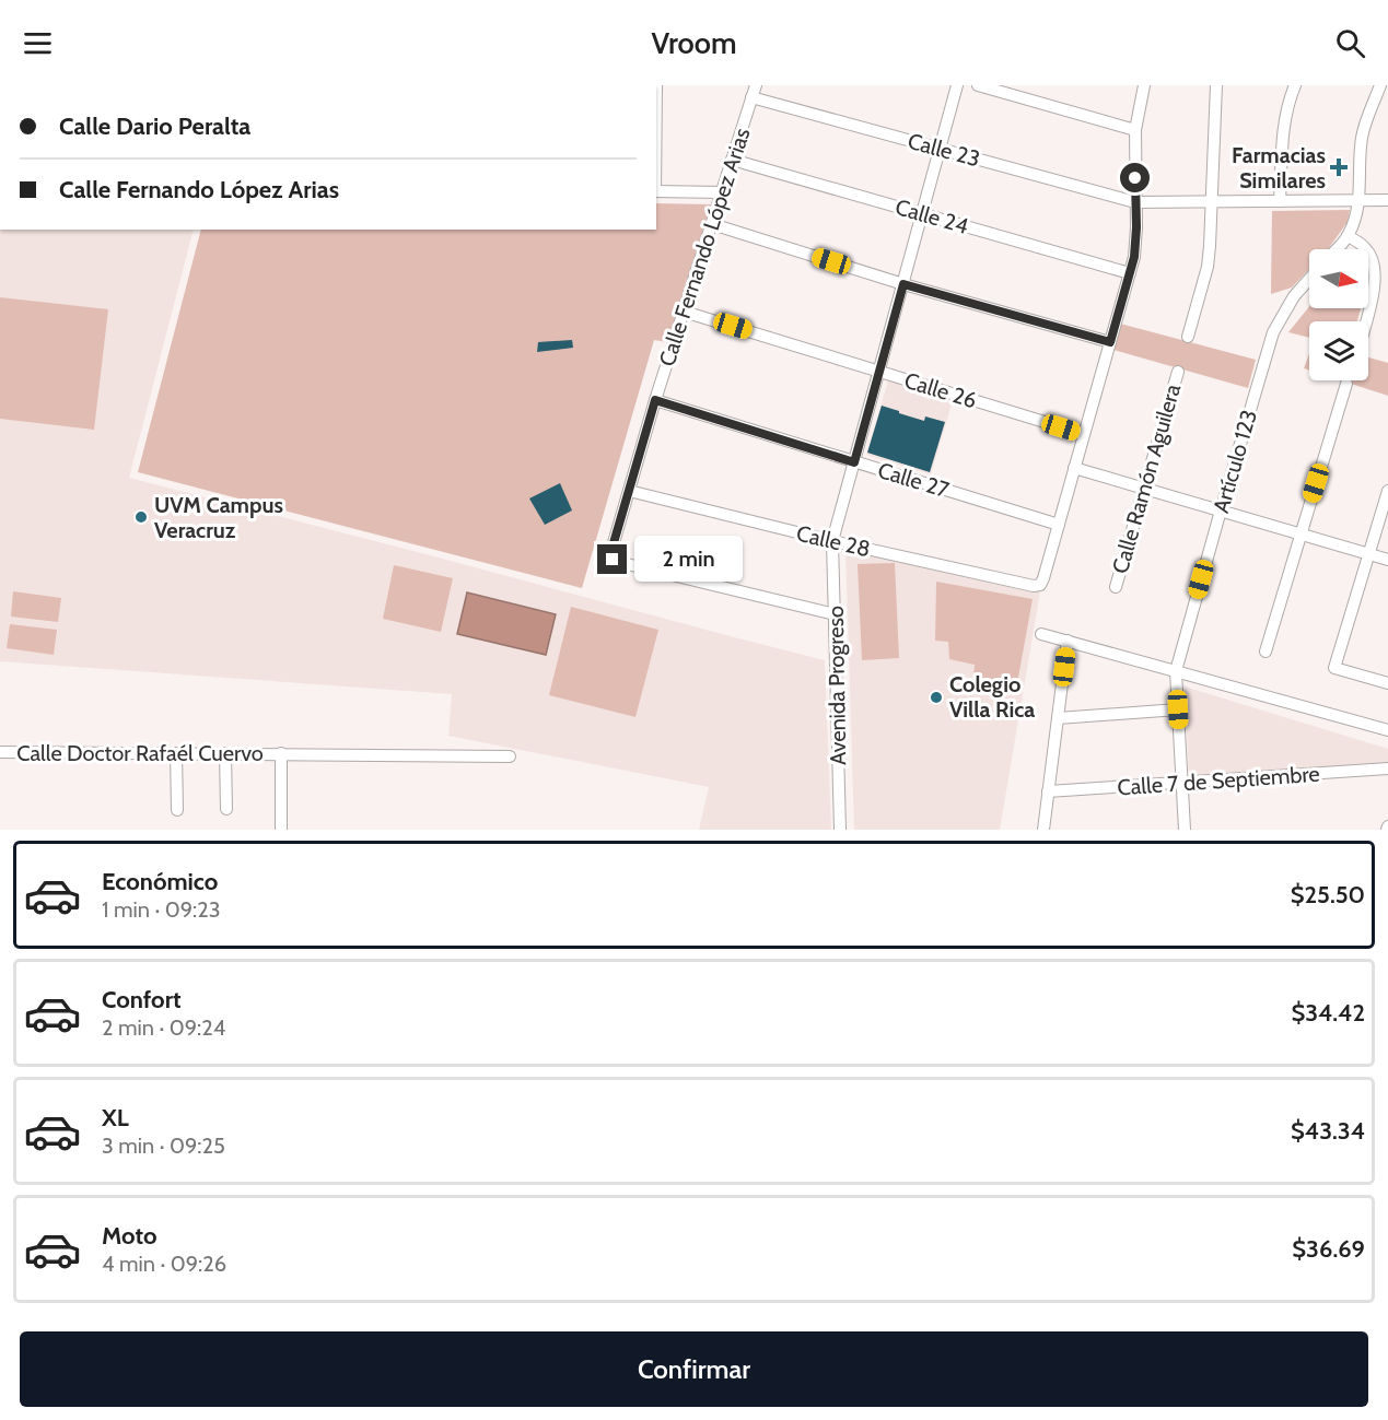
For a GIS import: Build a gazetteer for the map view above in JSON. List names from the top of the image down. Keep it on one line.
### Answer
{"streets":{"street":["Calle 23","Calle 24","Calle Fernando López Arias","Calle 26","Artículo 123","Calle Ramón Aguilera","Calle 27","Calle 28","Avenida Progreso","Calle Doctor Rafaél Cuervo","Calle 7 de Septiembre"]},"crossings":[["Calle 23","Calle Fernando López Arias"],["Calle 23","Avenida Progreso"],["Calle 24","Calle Fernando López Arias"],["Calle 24","Avenida Progreso"],["Calle Fernando López Arias","Calle 26"],["Calle Fernando López Arias","Calle 27"],["Calle Fernando López Arias","Calle 28"],["Calle Fernando López Arias","Avenida Progreso"],["Calle 26","Avenida Progreso"],["Artículo 123","Calle 7 de Septiembre"],["Calle 27","Calle 28"],["Calle 27","Avenida Progreso"],["Calle 28","Avenida Progreso"]],"places":{"health":["Farmacias Similares"],"other":["UVM Campus Veracruz","Colegio Villa Rica"]},"north":"right","page":{"header":"Vroom","banner":["Calle Dario Peralta","Calle Fernando López Arias"],"bubble":"2 min","list":[{"name":"Económico","note":"1 min · 09:23","value":"$25.50"},{"name":"Confort","note":"2 min · 09:24","value":"$34.42"},{"name":"XL","note":"3 min · 09:25","value":"$43.34"},{"name":"Moto","note":"4 min · 09:26","value":"$36.69"}],"buttons":"Confirmar"}}
